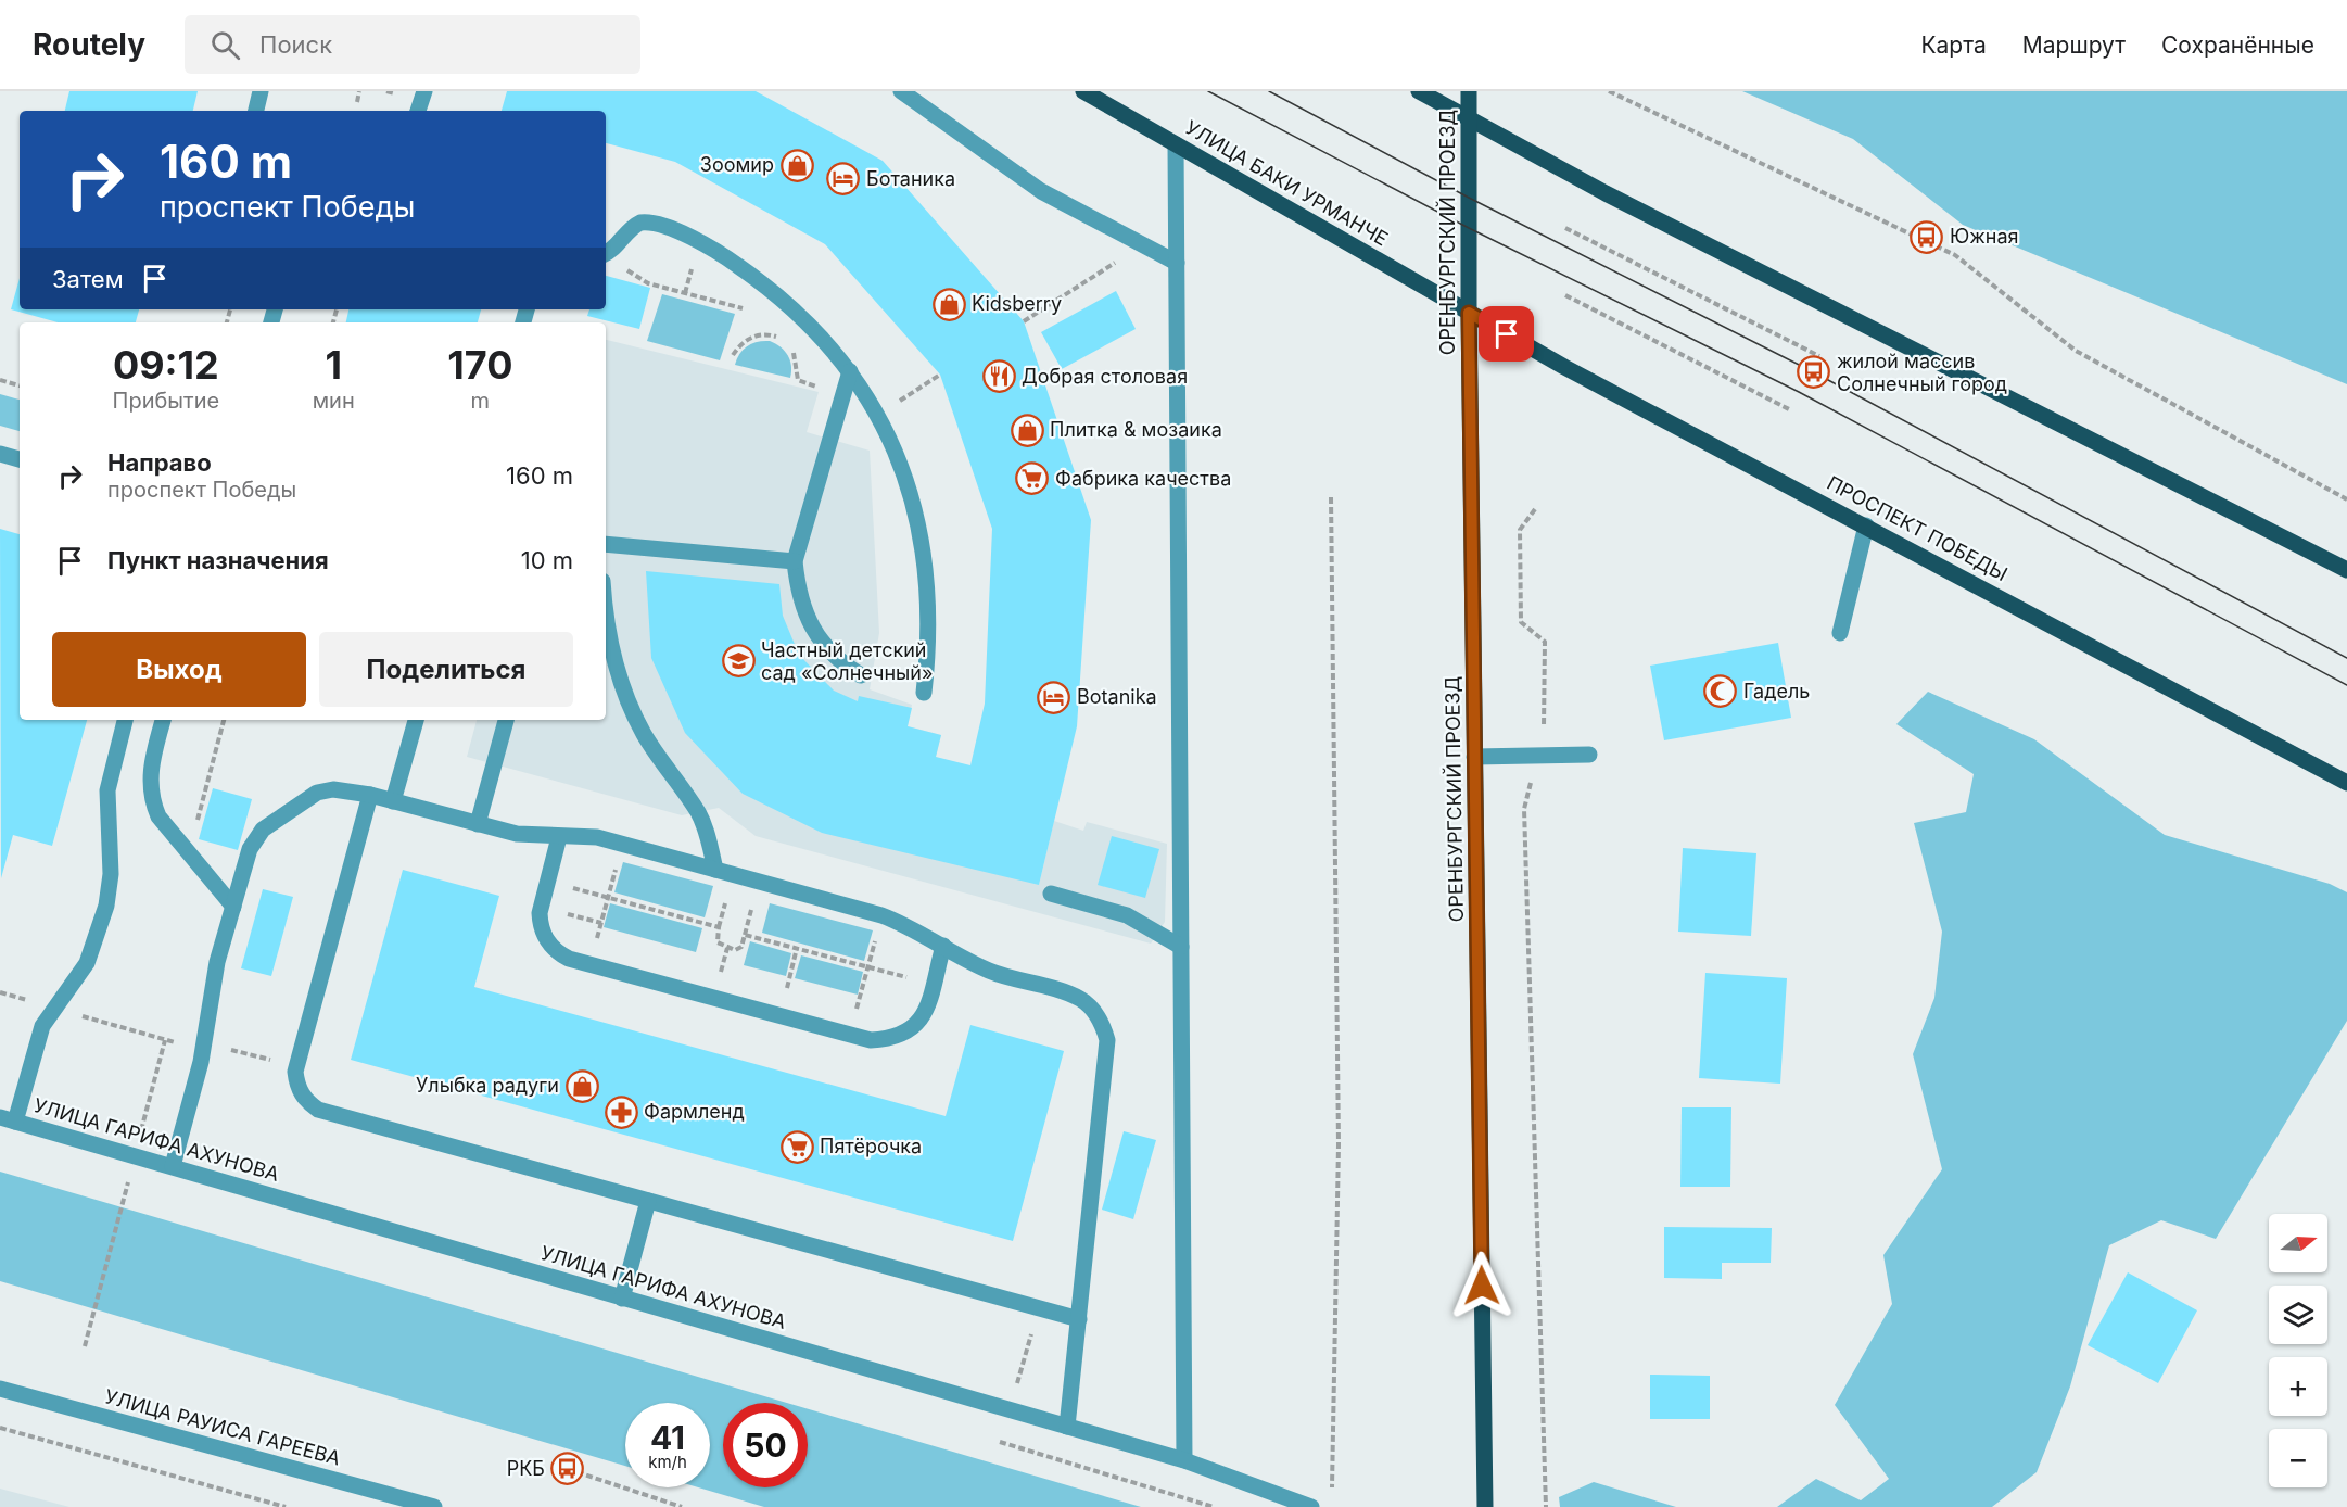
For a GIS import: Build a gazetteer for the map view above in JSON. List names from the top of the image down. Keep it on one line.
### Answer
{"streets":{"main road":["УЛИЦА БАКИ УРМАНЧЕ","ОРЕНБУРГСКИЙ ПРОЕЗД","ПРОСПЕКТ ПОБЕДЫ"],"street":["УЛИЦА ГАРИФА АХУНОВА","УЛИЦА РАУИСА ГАРЕЕВА"]},"crossings":[["УЛИЦА БАКИ УРМАНЧЕ","ОРЕНБУРГСКИЙ ПРОЕЗД"],["УЛИЦА БАКИ УРМАНЧЕ","ПРОСПЕКТ ПОБЕДЫ"],["ОРЕНБУРГСКИЙ ПРОЕЗД","ПРОСПЕКТ ПОБЕДЫ"]],"places":{"shop":["Зоомир","Kidsberry","Плитка & мозаика","Улыбка радуги"],"hotel":["Ботаника","Botanika"],"bus stop":["Южная","жилой массив Солнечный город","РКБ"],"restaurant":["Добрая столовая"],"supermarket":["Фабрика качества","Пятёрочка"],"school or university":["Частный детский сад «Солнечный»"],"mosque":["Гадель"],"pharmacy":["Фармленд"]},"north":"right","page":{"header":"Routely","search":"Поиск","nav":["Карта","Маршрут","Сохранённые"],"turn":["160 m","проспект Победы"],"then":"Затем","eta":["09:12","Прибытие","1","мин","170","m"],"list":[{"name":"Направо","note":"проспект Победы","value":"160 m"},{"name":"Пункт назначения","value":"10 m"}],"buttons":["Выход","Поделиться"],"map_buttons":["+","−"],"speed":"41 km/h","limit":"50"}}
